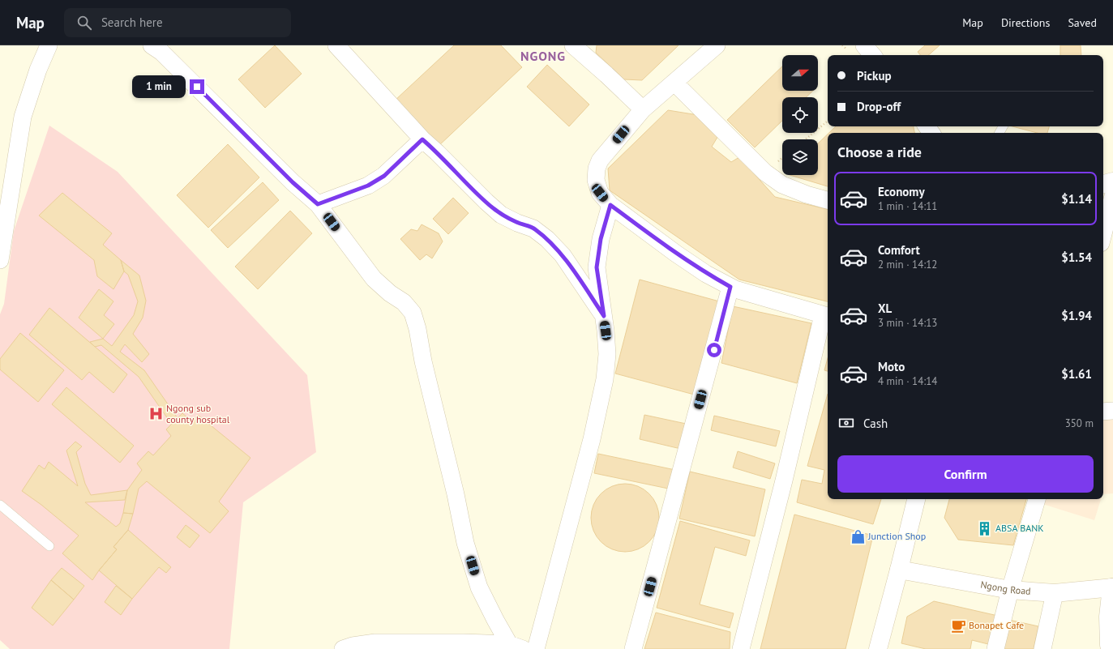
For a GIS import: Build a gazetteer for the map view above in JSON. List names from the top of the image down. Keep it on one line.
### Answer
{"streets":{"main road":["Ngong Road"]},"districts":["NGONG"],"places":{"hospital":["Ngong sub county hospital"],"building":["ABSA BANK"],"shop":["Junction Shop"],"cafe":["Bonapet Cafe"]},"north":"right","page":{"header":"Map","search":"Search here","nav":["Map","Directions","Saved"],"banner":["Pickup","Drop-off"],"bubble":"1 min","heading":"Choose a ride","list":[{"name":"Economy","note":"1 min · 14:11","value":"$1.14"},{"name":"Comfort","note":"2 min · 14:12","value":"$1.54"},{"name":"XL","note":"3 min · 14:13","value":"$1.94"},{"name":"Moto","note":"4 min · 14:14","value":"$1.61"}],"pay":["Cash","350 m"],"buttons":"Confirm"}}
